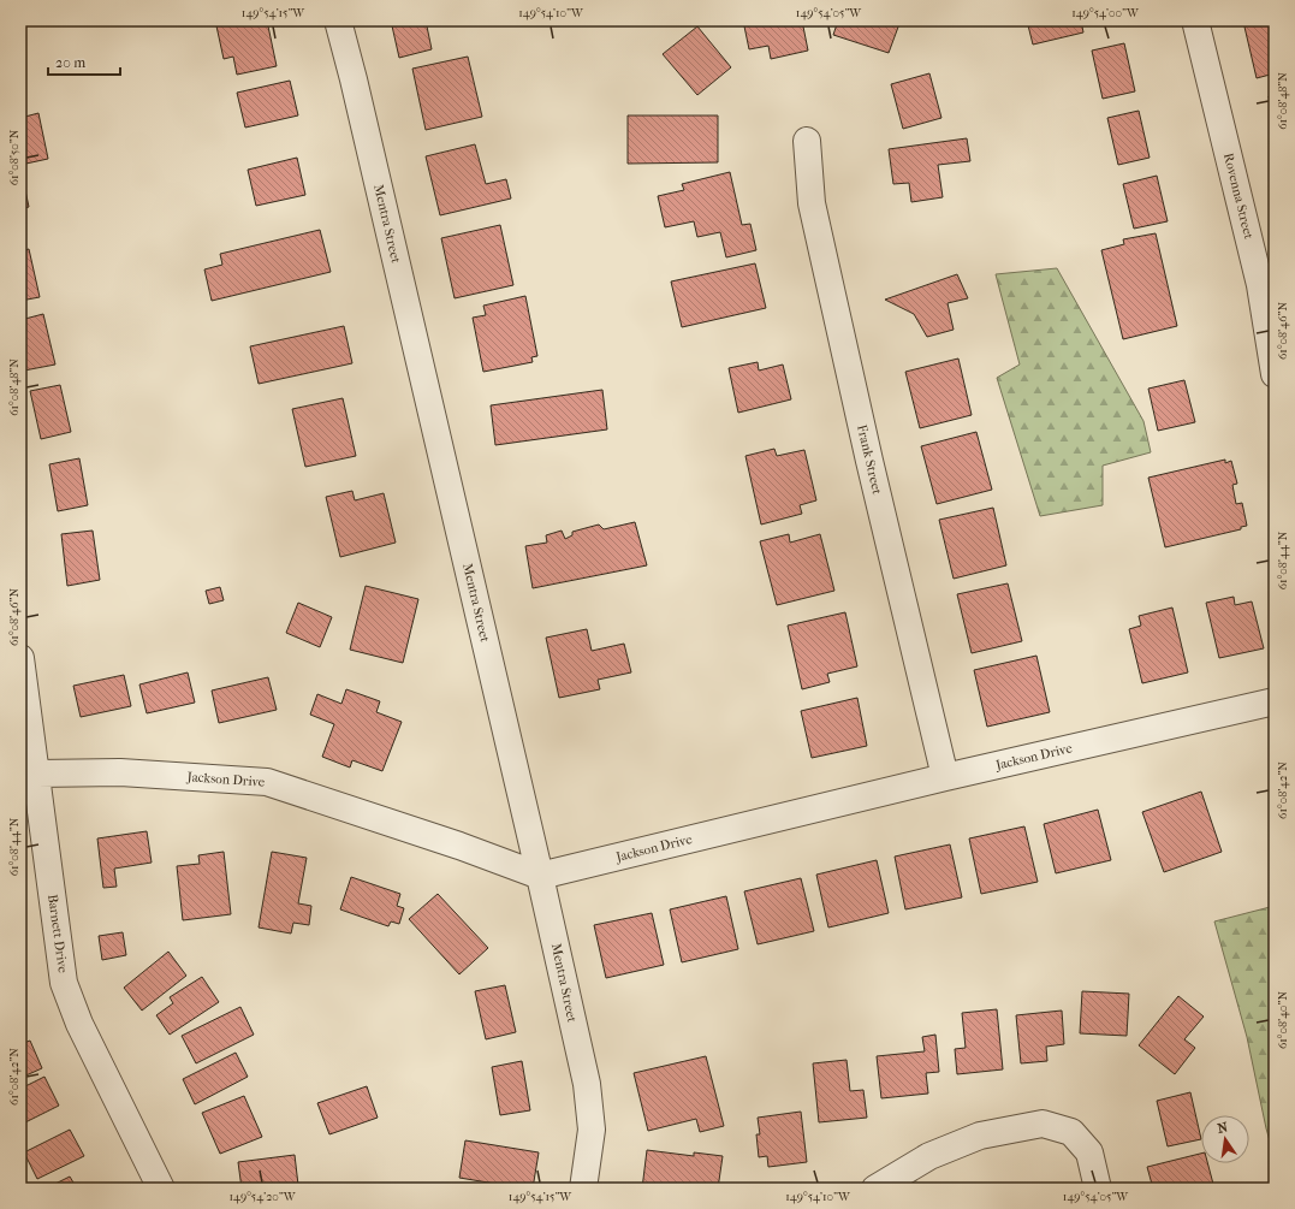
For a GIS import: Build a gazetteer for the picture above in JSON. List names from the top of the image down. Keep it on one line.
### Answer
{"streets":{"street":["Rovenna Street","Mentra Street","Frank Street","Jackson Drive","Barnett Drive"]},"crossings":[["Mentra Street","Jackson Drive"],["Frank Street","Jackson Drive"],["Jackson Drive","Barnett Drive"]],"scale_bar":"20 m","north":"top","coordinates":["149°54'15\"W","149°54'10\"W","149°54'05\"W","149°54'00\"W","61°08'48\"N","61°08'50\"N","61°08'46\"N","61°08'44\"N","61°08'42\"N","61°08'40\"N","149°54'20\"W"]}
